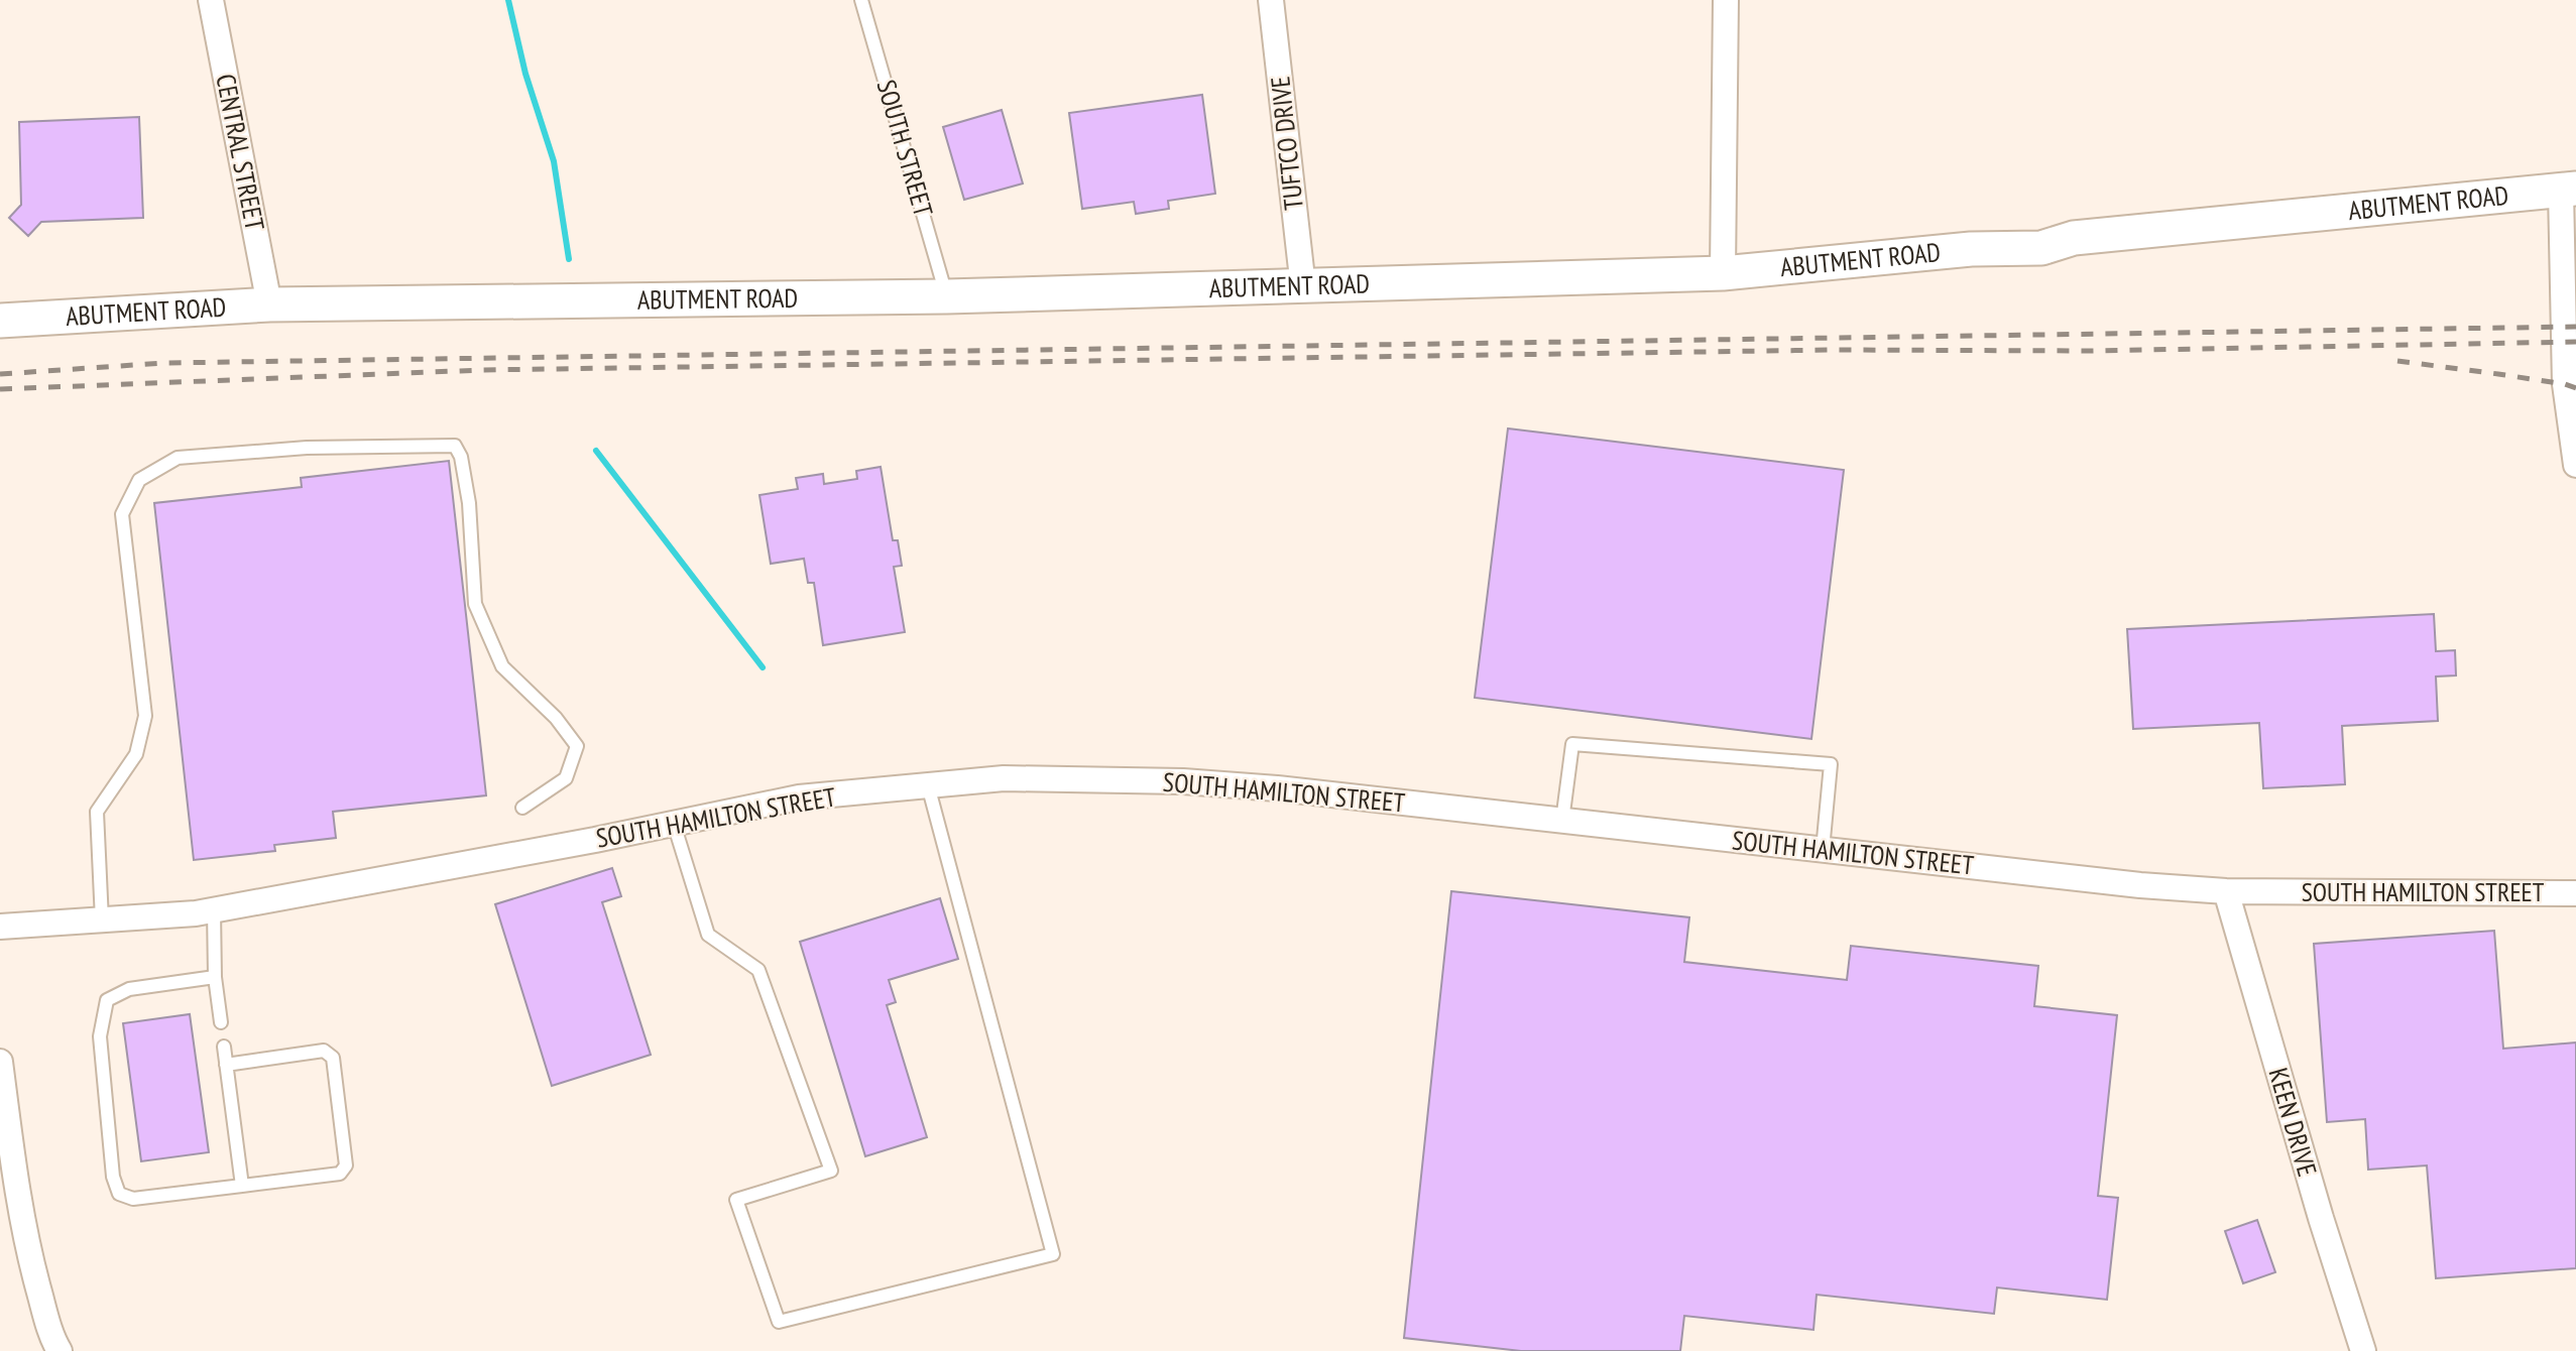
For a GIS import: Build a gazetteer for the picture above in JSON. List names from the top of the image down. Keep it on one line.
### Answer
{"streets":{"main road":["ABUTMENT ROAD"],"street":["TUFTCO DRIVE","CENTRAL STREET","SOUTH HAMILTON STREET","KEEN DRIVE"],"lane":["SOUTH STREET"]},"crossings":[["TUFTCO DRIVE","ABUTMENT ROAD"],["SOUTH STREET","ABUTMENT ROAD"],["CENTRAL STREET","ABUTMENT ROAD"],["SOUTH HAMILTON STREET","KEEN DRIVE"]]}
